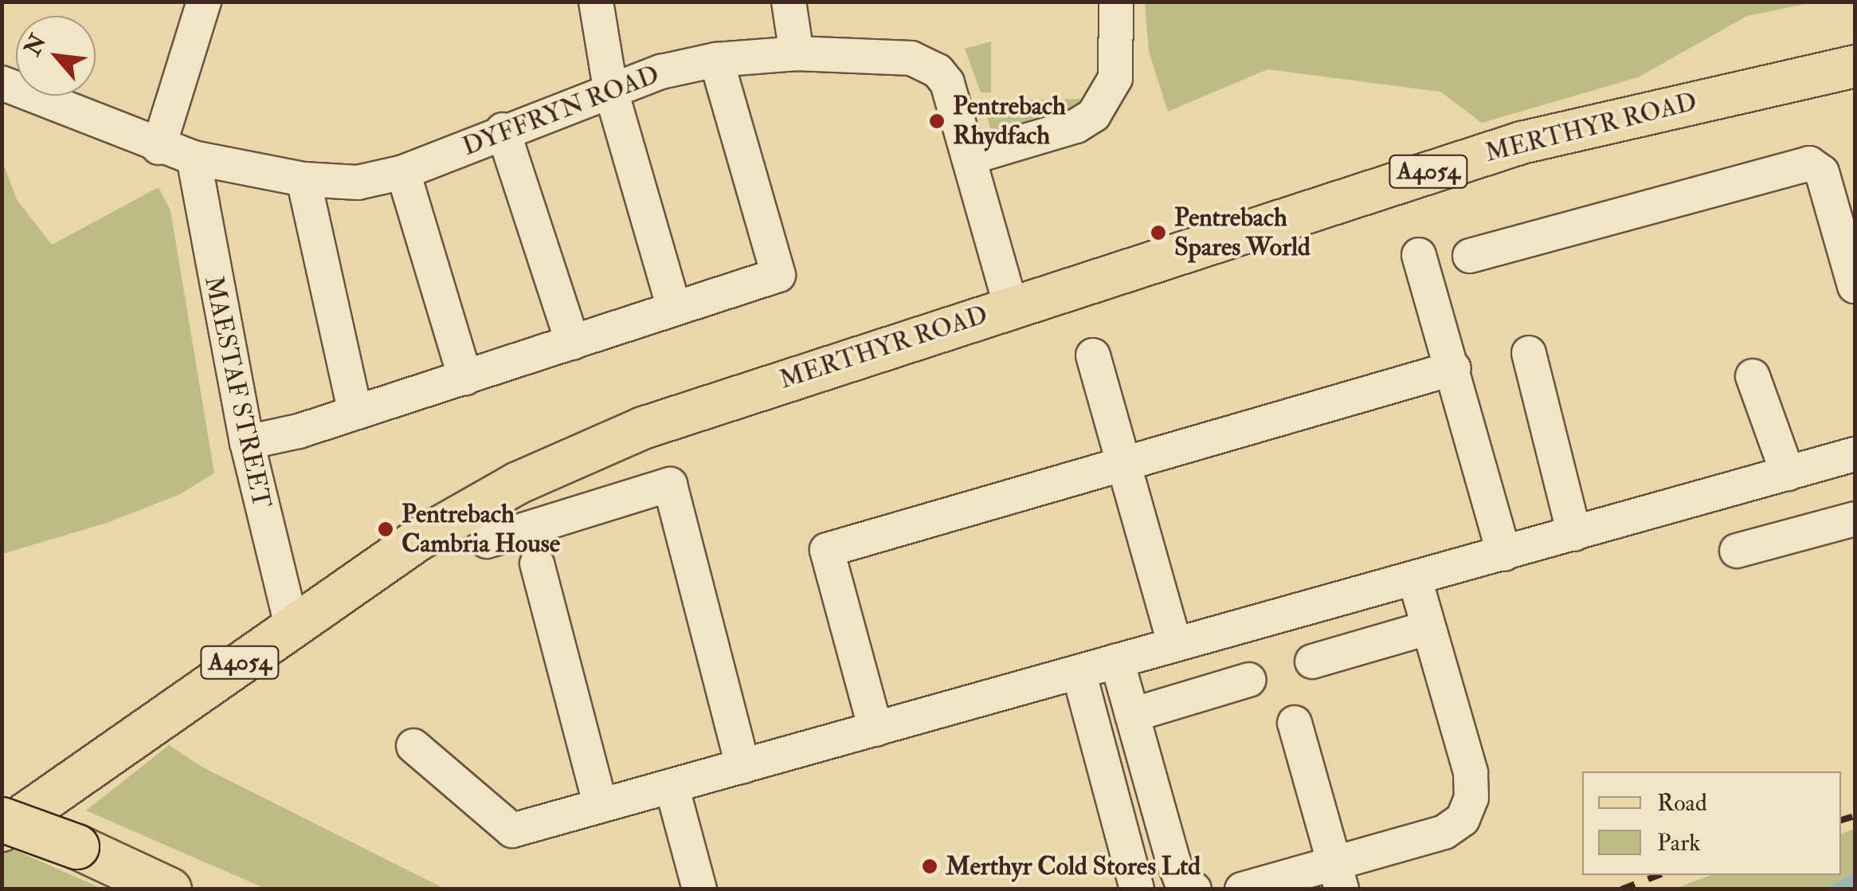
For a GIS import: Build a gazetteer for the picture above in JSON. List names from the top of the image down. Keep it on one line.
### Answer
{"streets":{"main road":["MERTHYR ROAD","A4054"],"street":["DYFFRYN ROAD","MAESTAF STREET"]},"crossings":[["DYFFRYN ROAD","MERTHYR ROAD"],["DYFFRYN ROAD","MAESTAF STREET"],["MERTHYR ROAD","MAESTAF STREET"]],"places":["Pentrebach Rhydfach","Pentrebach Spares World","Pentrebach Cambria House","Merthyr Cold Stores Ltd"],"legend":["Road","Park"],"north":"top left"}
